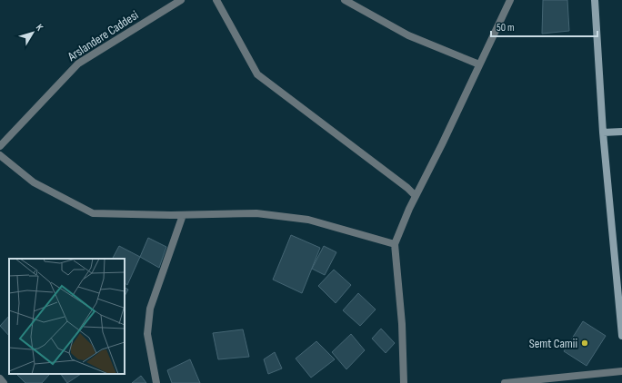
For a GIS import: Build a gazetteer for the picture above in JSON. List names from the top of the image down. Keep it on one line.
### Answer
{"streets":{"street":["Arslandere Caddesi"]},"places":["Semt Camii"],"scale_bar":"50 m","north":"top right"}
